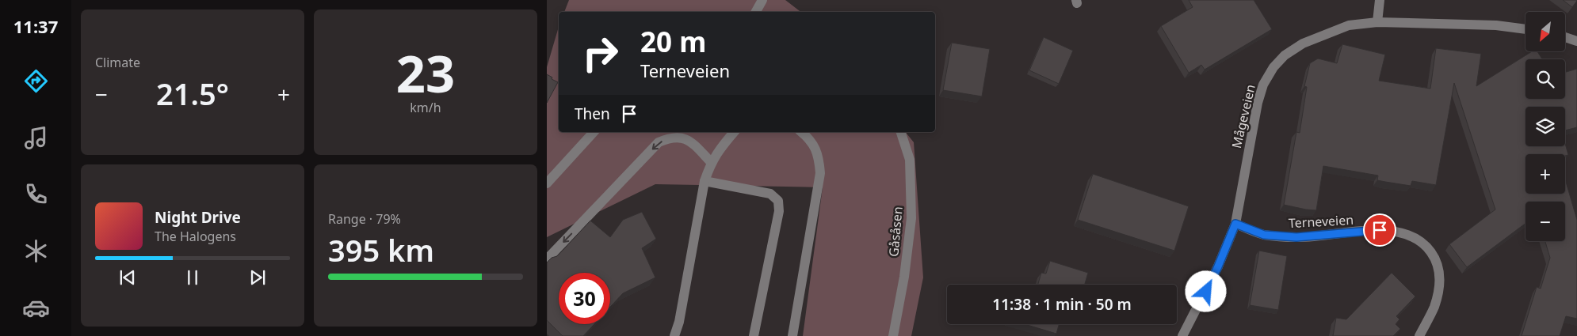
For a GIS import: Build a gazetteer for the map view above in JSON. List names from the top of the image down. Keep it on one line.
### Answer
{"streets":{"street":["Mågeveien","Terneveien","Gåsåsen"]},"crossings":[["Mågeveien","Terneveien"]],"north":"bottom left","page":{"tabs":"11:37","tile":["Climate",["23","km/h"],["Range · 79%","395 km"]],"map_buttons":["+","−"],"turn":["20 m","Terneveien"],"heat":["−","21.5°","+"],"then":"Then","song":["Night Drive","The Halogens"],"limit":"30","trip":"11:38 · 1 min · 50 m"}}
